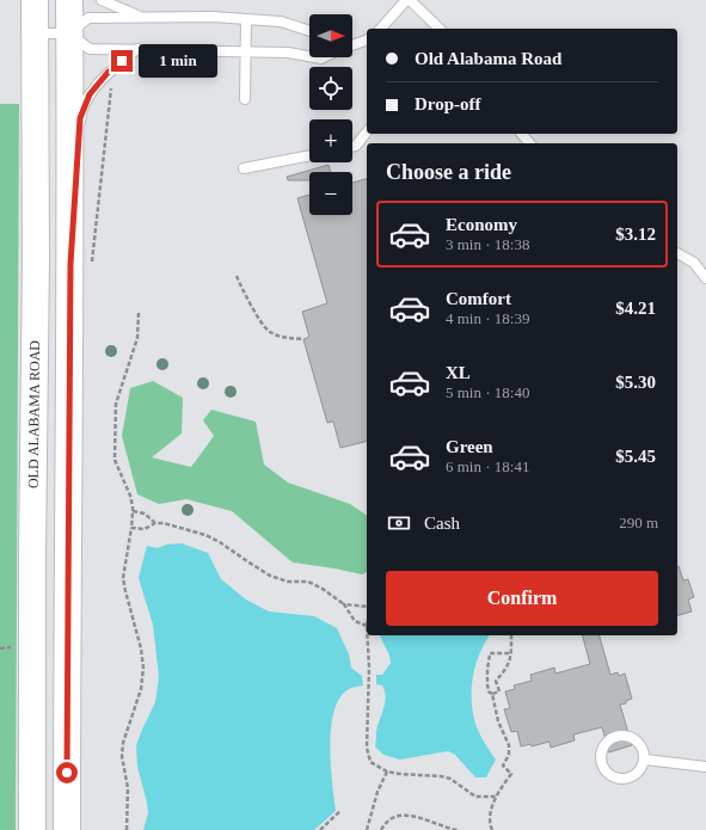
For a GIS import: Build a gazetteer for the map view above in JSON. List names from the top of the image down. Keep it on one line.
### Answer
{"streets":{"main road":["OLD ALABAMA ROAD"]},"north":"right","page":{"map_buttons":["+","−"],"banner":["Old Alabama Road","Drop-off"],"bubble":"1 min","heading":"Choose a ride","list":[{"name":"Economy","note":"3 min · 18:38","value":"$3.12"},{"name":"Comfort","note":"4 min · 18:39","value":"$4.21"},{"name":"XL","note":"5 min · 18:40","value":"$5.30"},{"name":"Green","note":"6 min · 18:41","value":"$5.45"}],"pay":["Cash","290 m"],"buttons":"Confirm"}}
